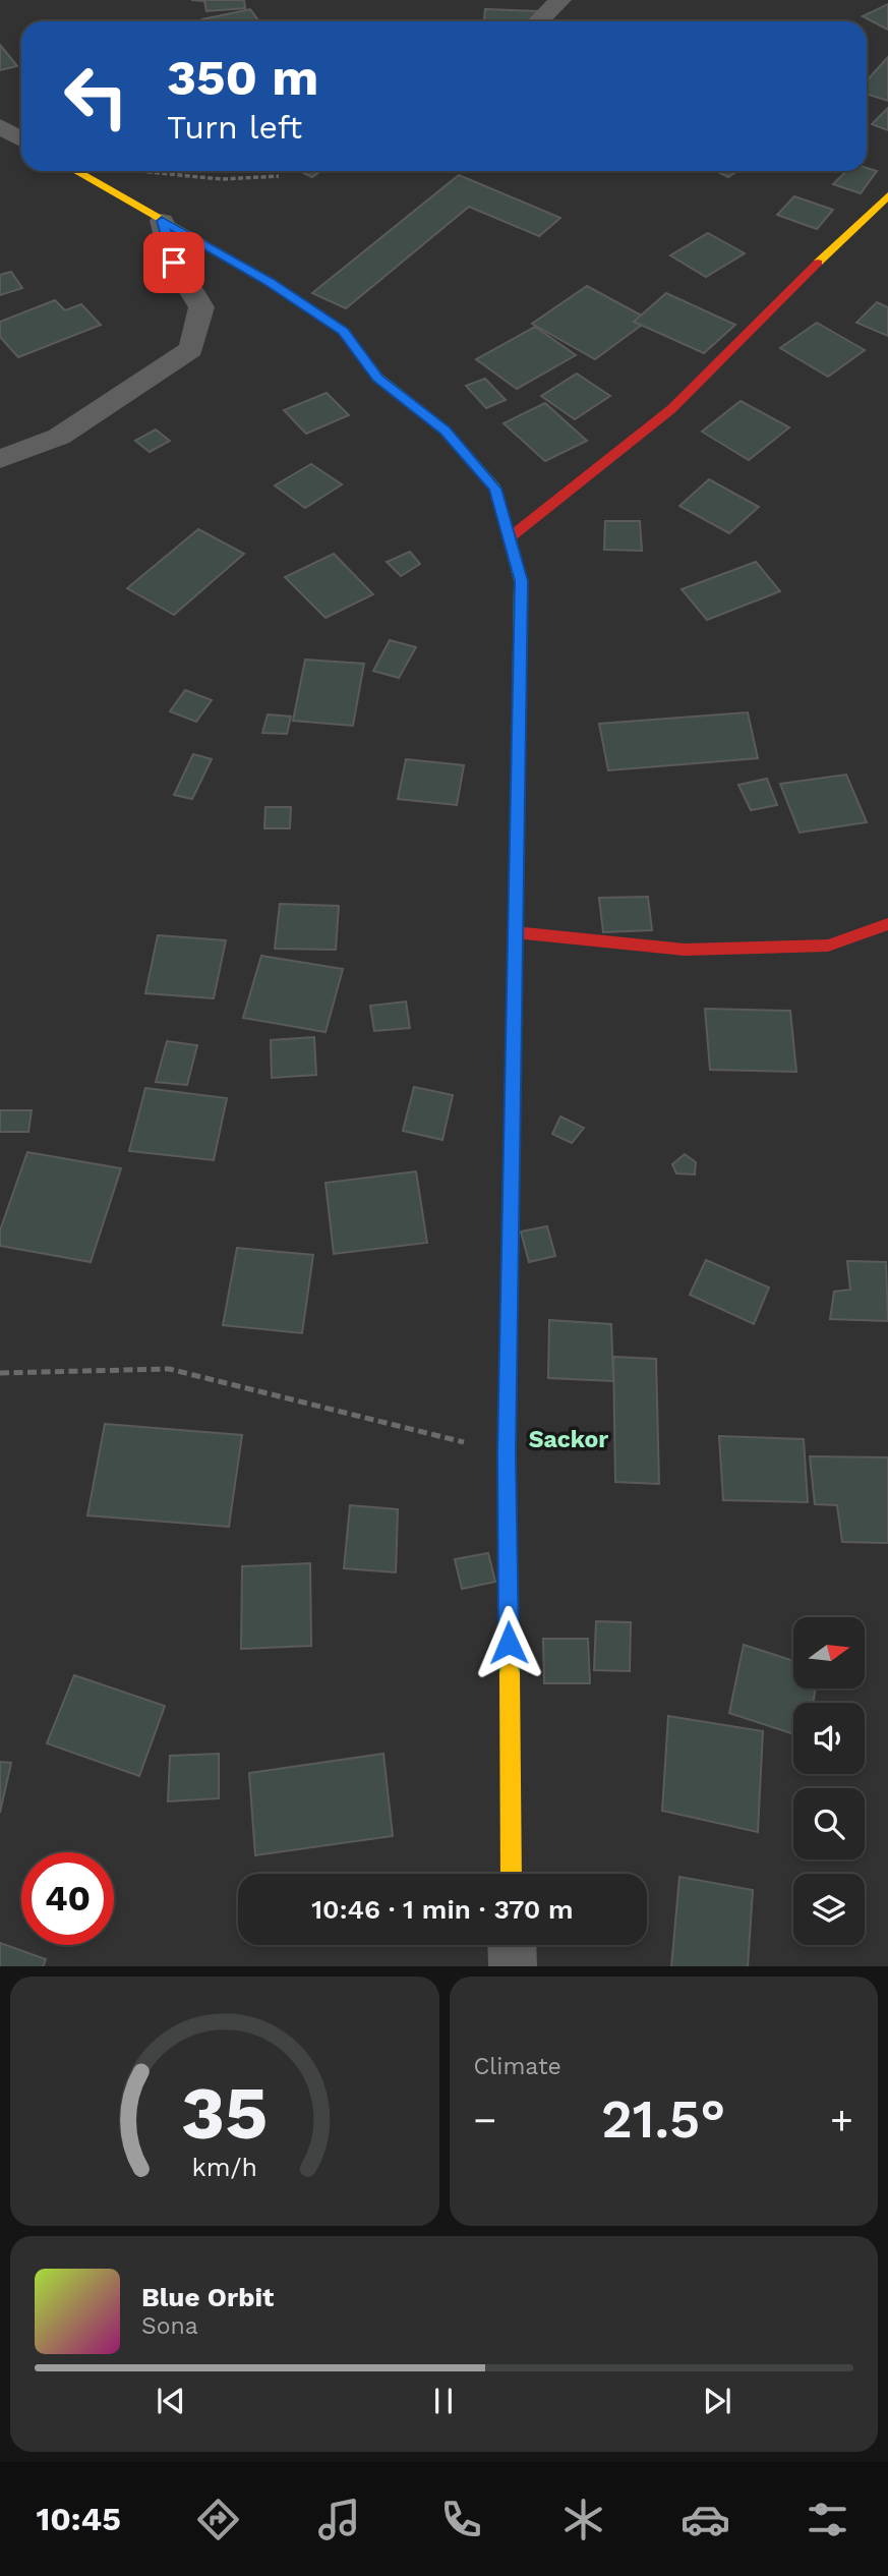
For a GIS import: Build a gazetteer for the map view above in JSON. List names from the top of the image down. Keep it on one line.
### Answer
{"districts":["Sackor"],"north":"right","page":{"turn":["350 m","Turn left"],"limit":"40","trip":"10:46 · 1 min · 370 m","tile":"Climate","heat":["−","21.5°","+"],"song":["Blue Orbit","Sona"],"tabs":"10:45","gauge":["35","km/h"]}}
